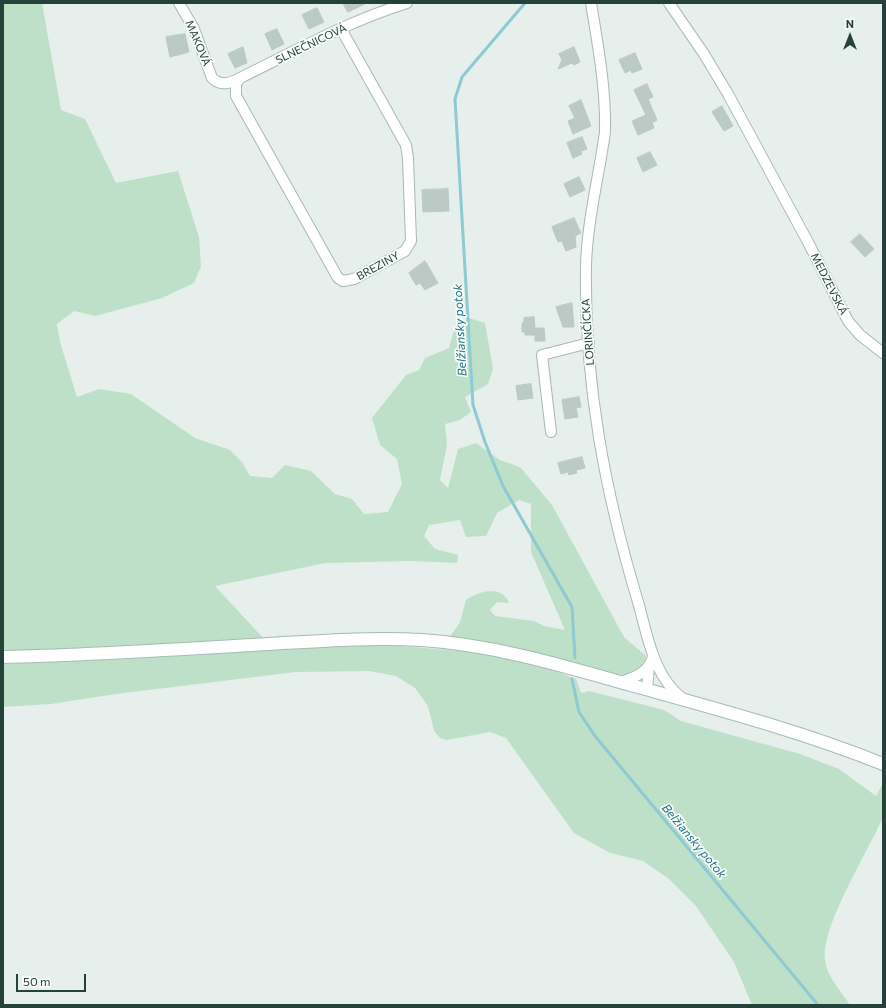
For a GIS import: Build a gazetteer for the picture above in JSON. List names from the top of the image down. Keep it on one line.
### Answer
{"streets":{"street":["MAKOVÁ","SLNEČNICOVÁ","BREZINY","MEDZEVSKÁ","LORINČÍCKA"]},"crossings":[["MAKOVÁ","SLNEČNICOVÁ"],["SLNEČNICOVÁ","BREZINY"]],"water":["Belžiansky potok"],"scale_bar":"50 m","north":"top"}
